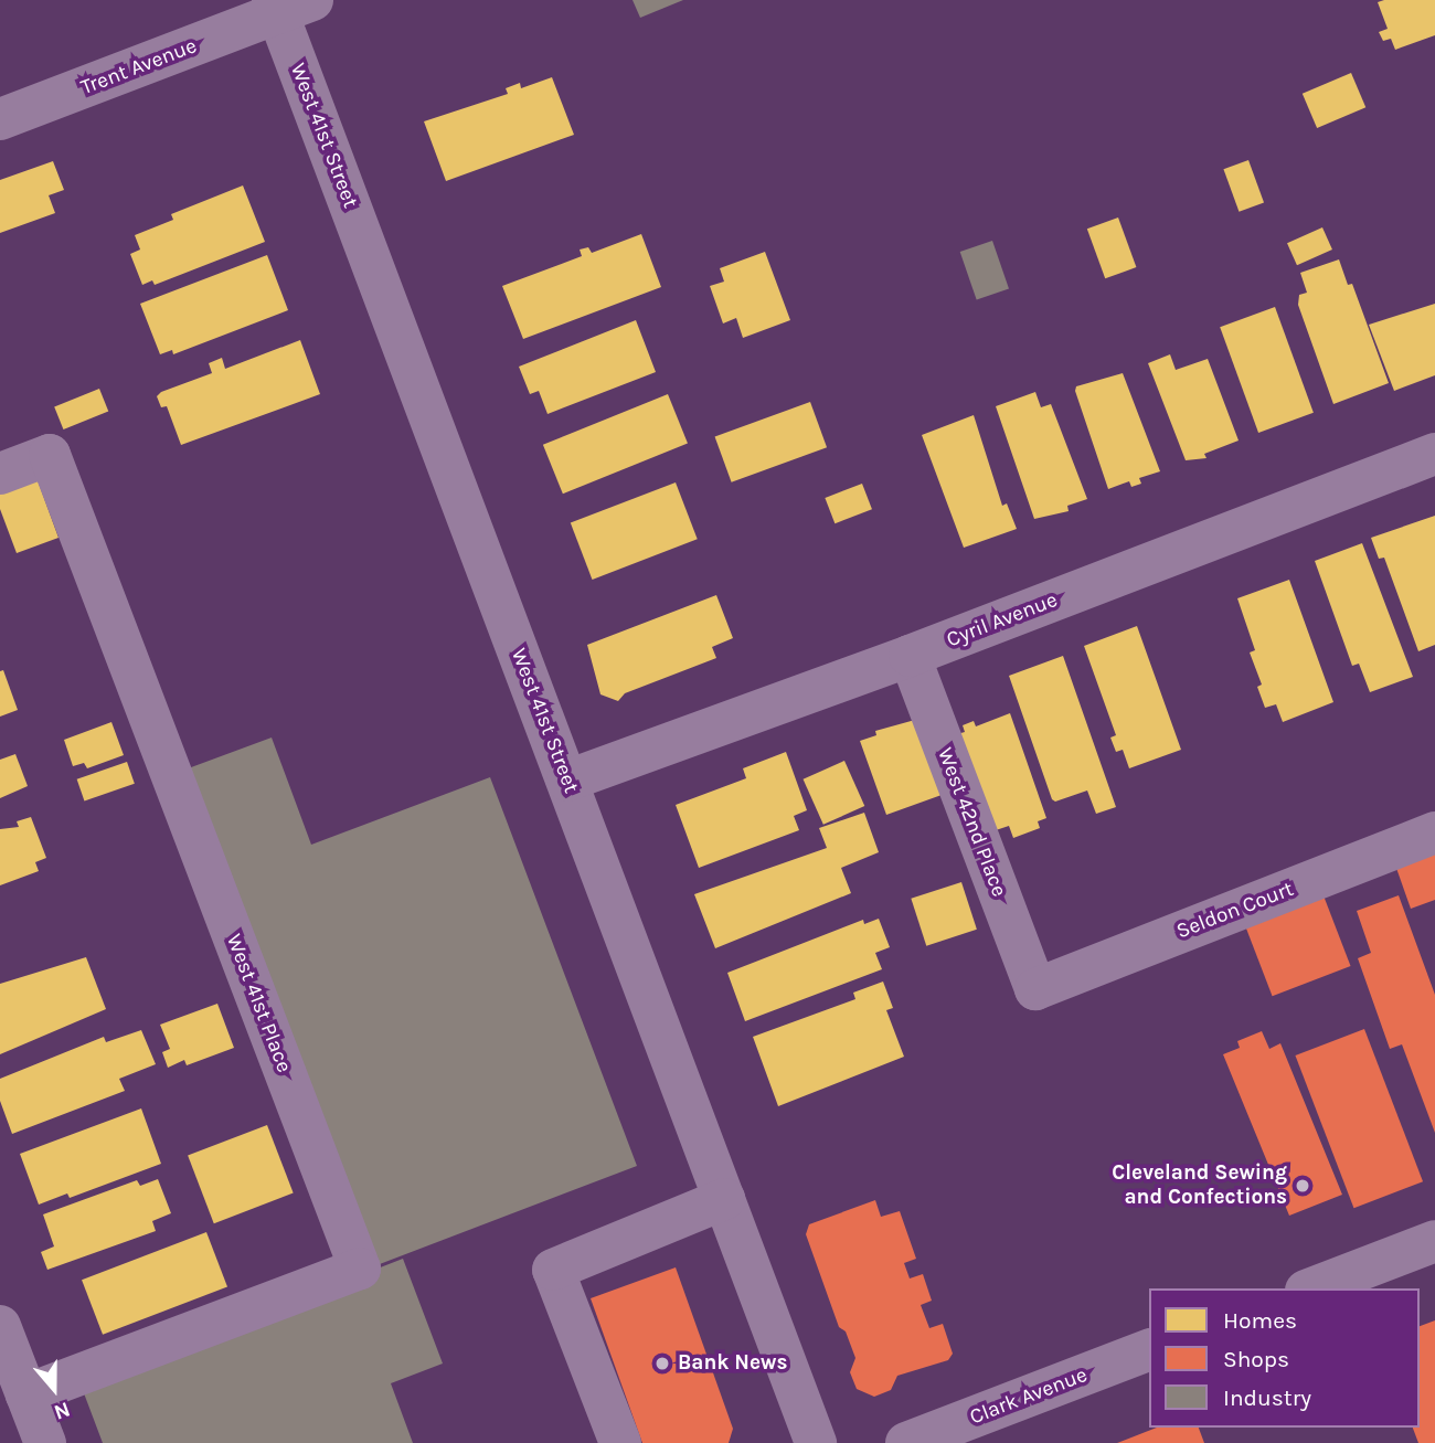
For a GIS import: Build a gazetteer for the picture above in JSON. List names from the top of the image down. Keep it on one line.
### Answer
{"streets":{"street":["Trent Avenue","West 41st Street","Cyril Avenue","West 42nd Place","Seldon Court","West 41st Place","Clark Avenue"]},"crossings":[["Trent Avenue","West 41st Street"],["West 41st Street","Cyril Avenue"],["Cyril Avenue","West 42nd Place"],["West 42nd Place","Seldon Court"]],"places":["Cleveland Sewing and Confections","Bank News"],"legend":["Homes","Shops","Industry"],"north":"bottom"}
